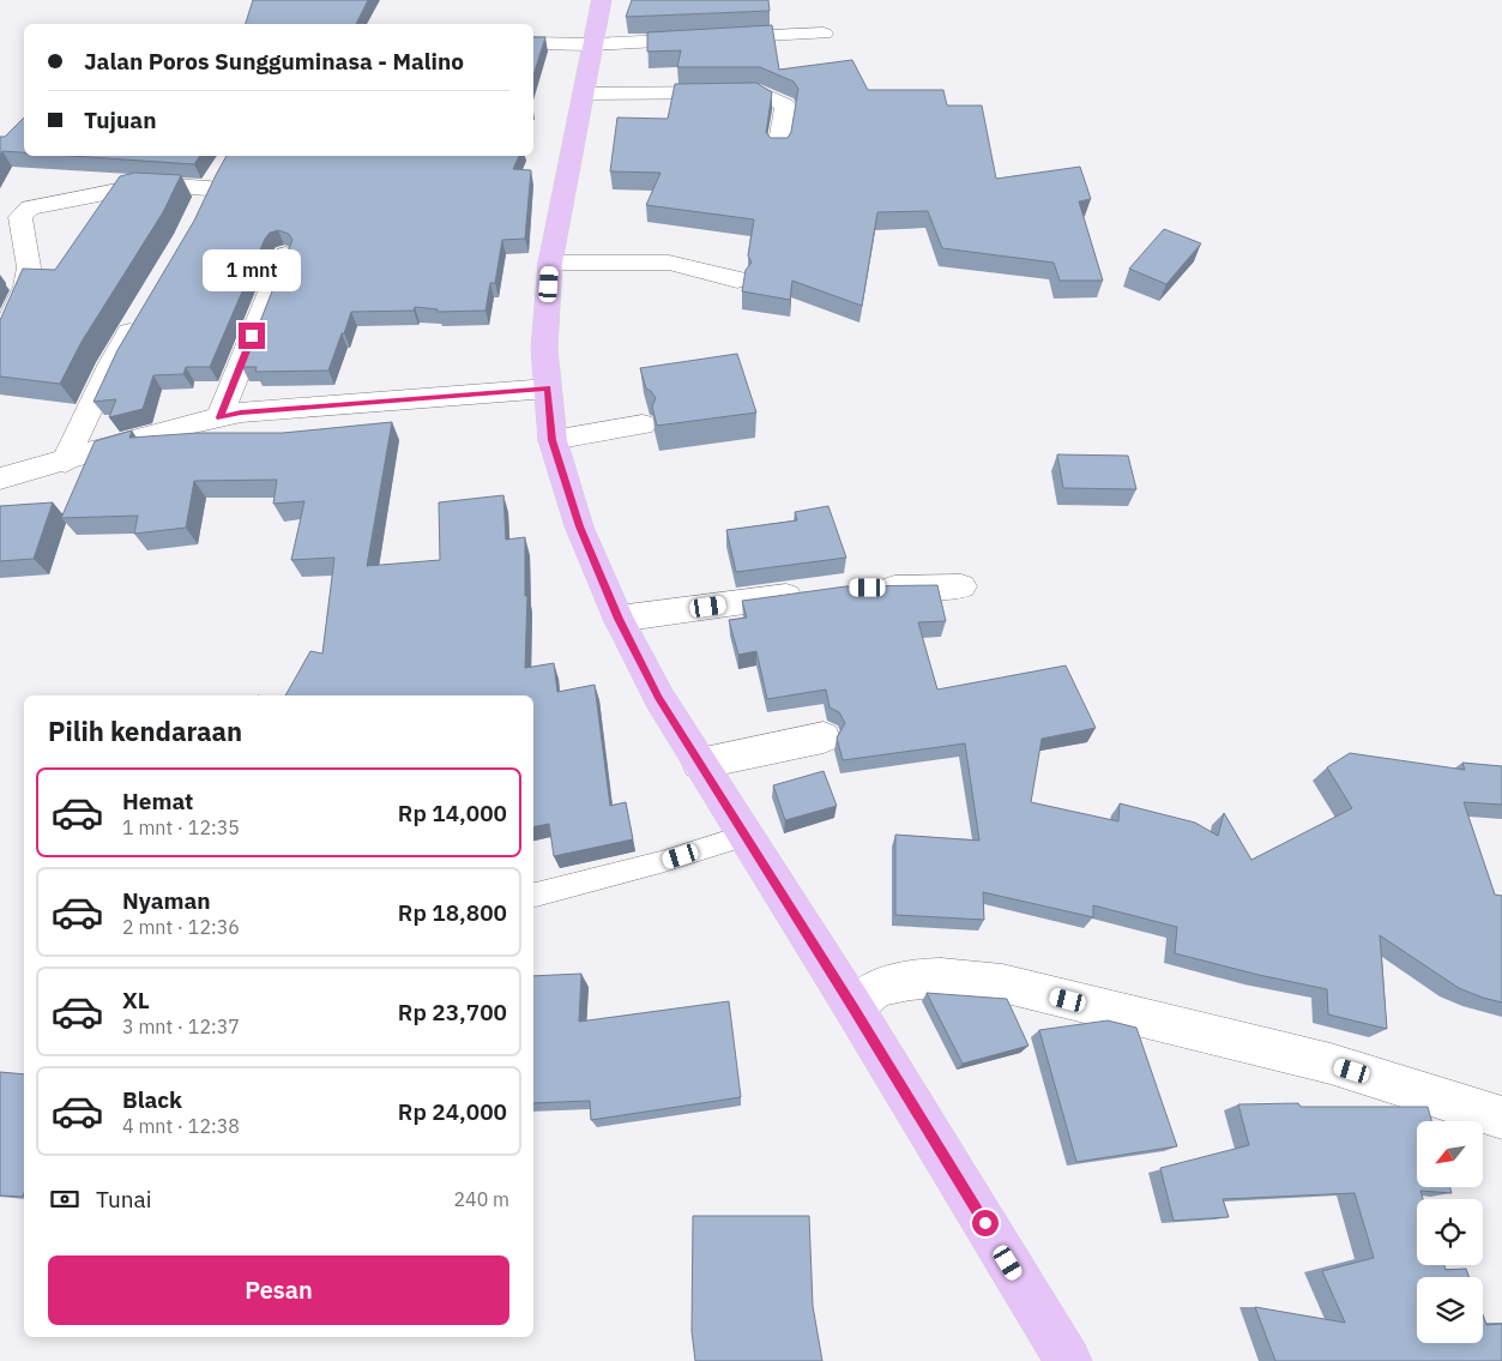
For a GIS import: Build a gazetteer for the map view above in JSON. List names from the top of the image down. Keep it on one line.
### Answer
{"north":"bottom left","page":{"banner":["Jalan Poros Sungguminasa - Malino","Tujuan"],"bubble":"1 mnt","heading":"Pilih kendaraan","list":[{"name":"Hemat","note":"1 mnt · 12:35","value":"Rp 14,000"},{"name":"Nyaman","note":"2 mnt · 12:36","value":"Rp 18,800"},{"name":"XL","note":"3 mnt · 12:37","value":"Rp 23,700"},{"name":"Black","note":"4 mnt · 12:38","value":"Rp 24,000"}],"pay":["Tunai","240 m"],"buttons":"Pesan"}}
